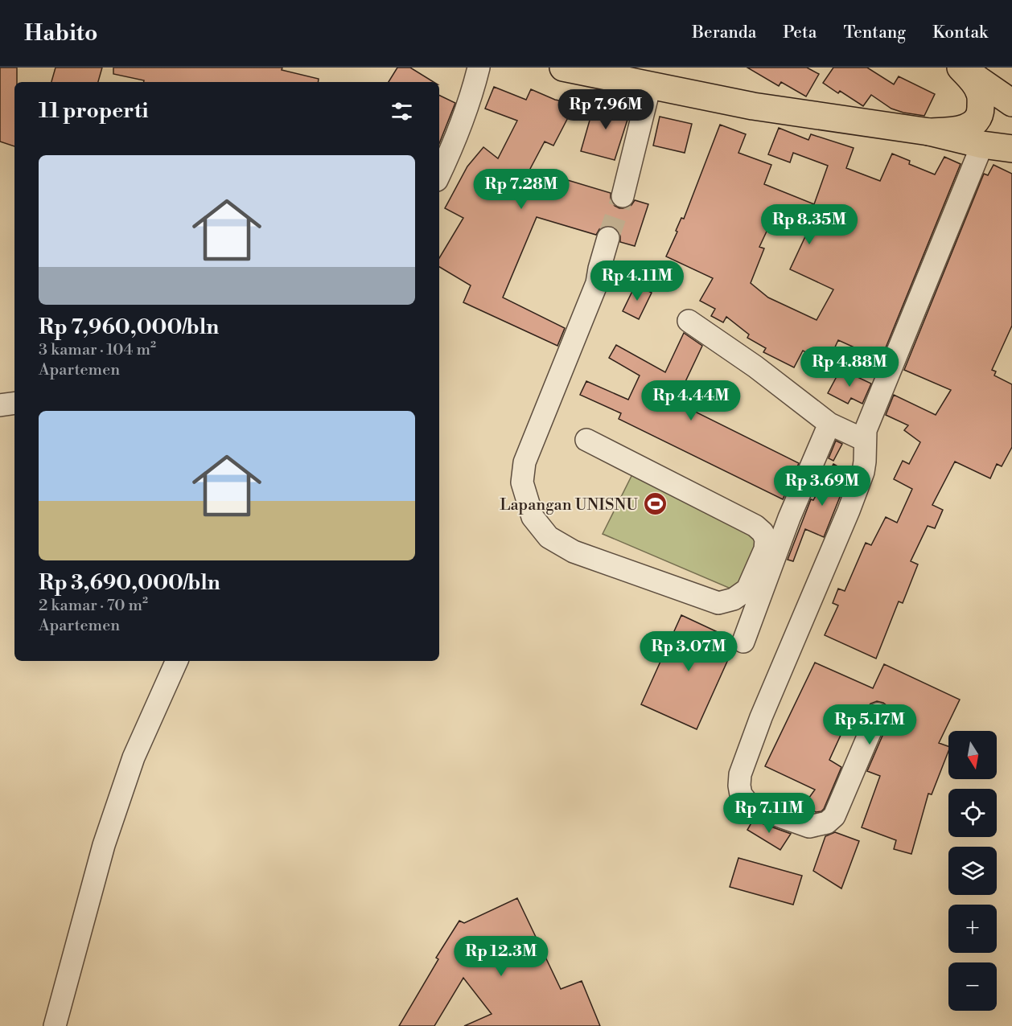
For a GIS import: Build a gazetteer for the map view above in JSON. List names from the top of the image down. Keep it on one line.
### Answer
{"places":{"sports":["Lapangan UNISNU"]},"north":"bottom","page":{"header":"Habito","nav":["Beranda","Peta","Tentang","Kontak"],"heading":"11 properti","price":["Rp 7.96M","Rp 7.28M","Rp 8.35M","Rp 4.11M","Rp 4.88M","Rp 4.44M","Rp 3.69M","Rp 3.07M","Rp 5.17M","Rp 7.11M","Rp 12.3M"],"list":[{"name":"Rp 7,960,000/bln","note":"3 kamar · 104 m² · Apartemen"},{"name":"Rp 3,690,000/bln","note":"2 kamar · 70 m² · Apartemen"}],"map_buttons":["+","−"]}}
